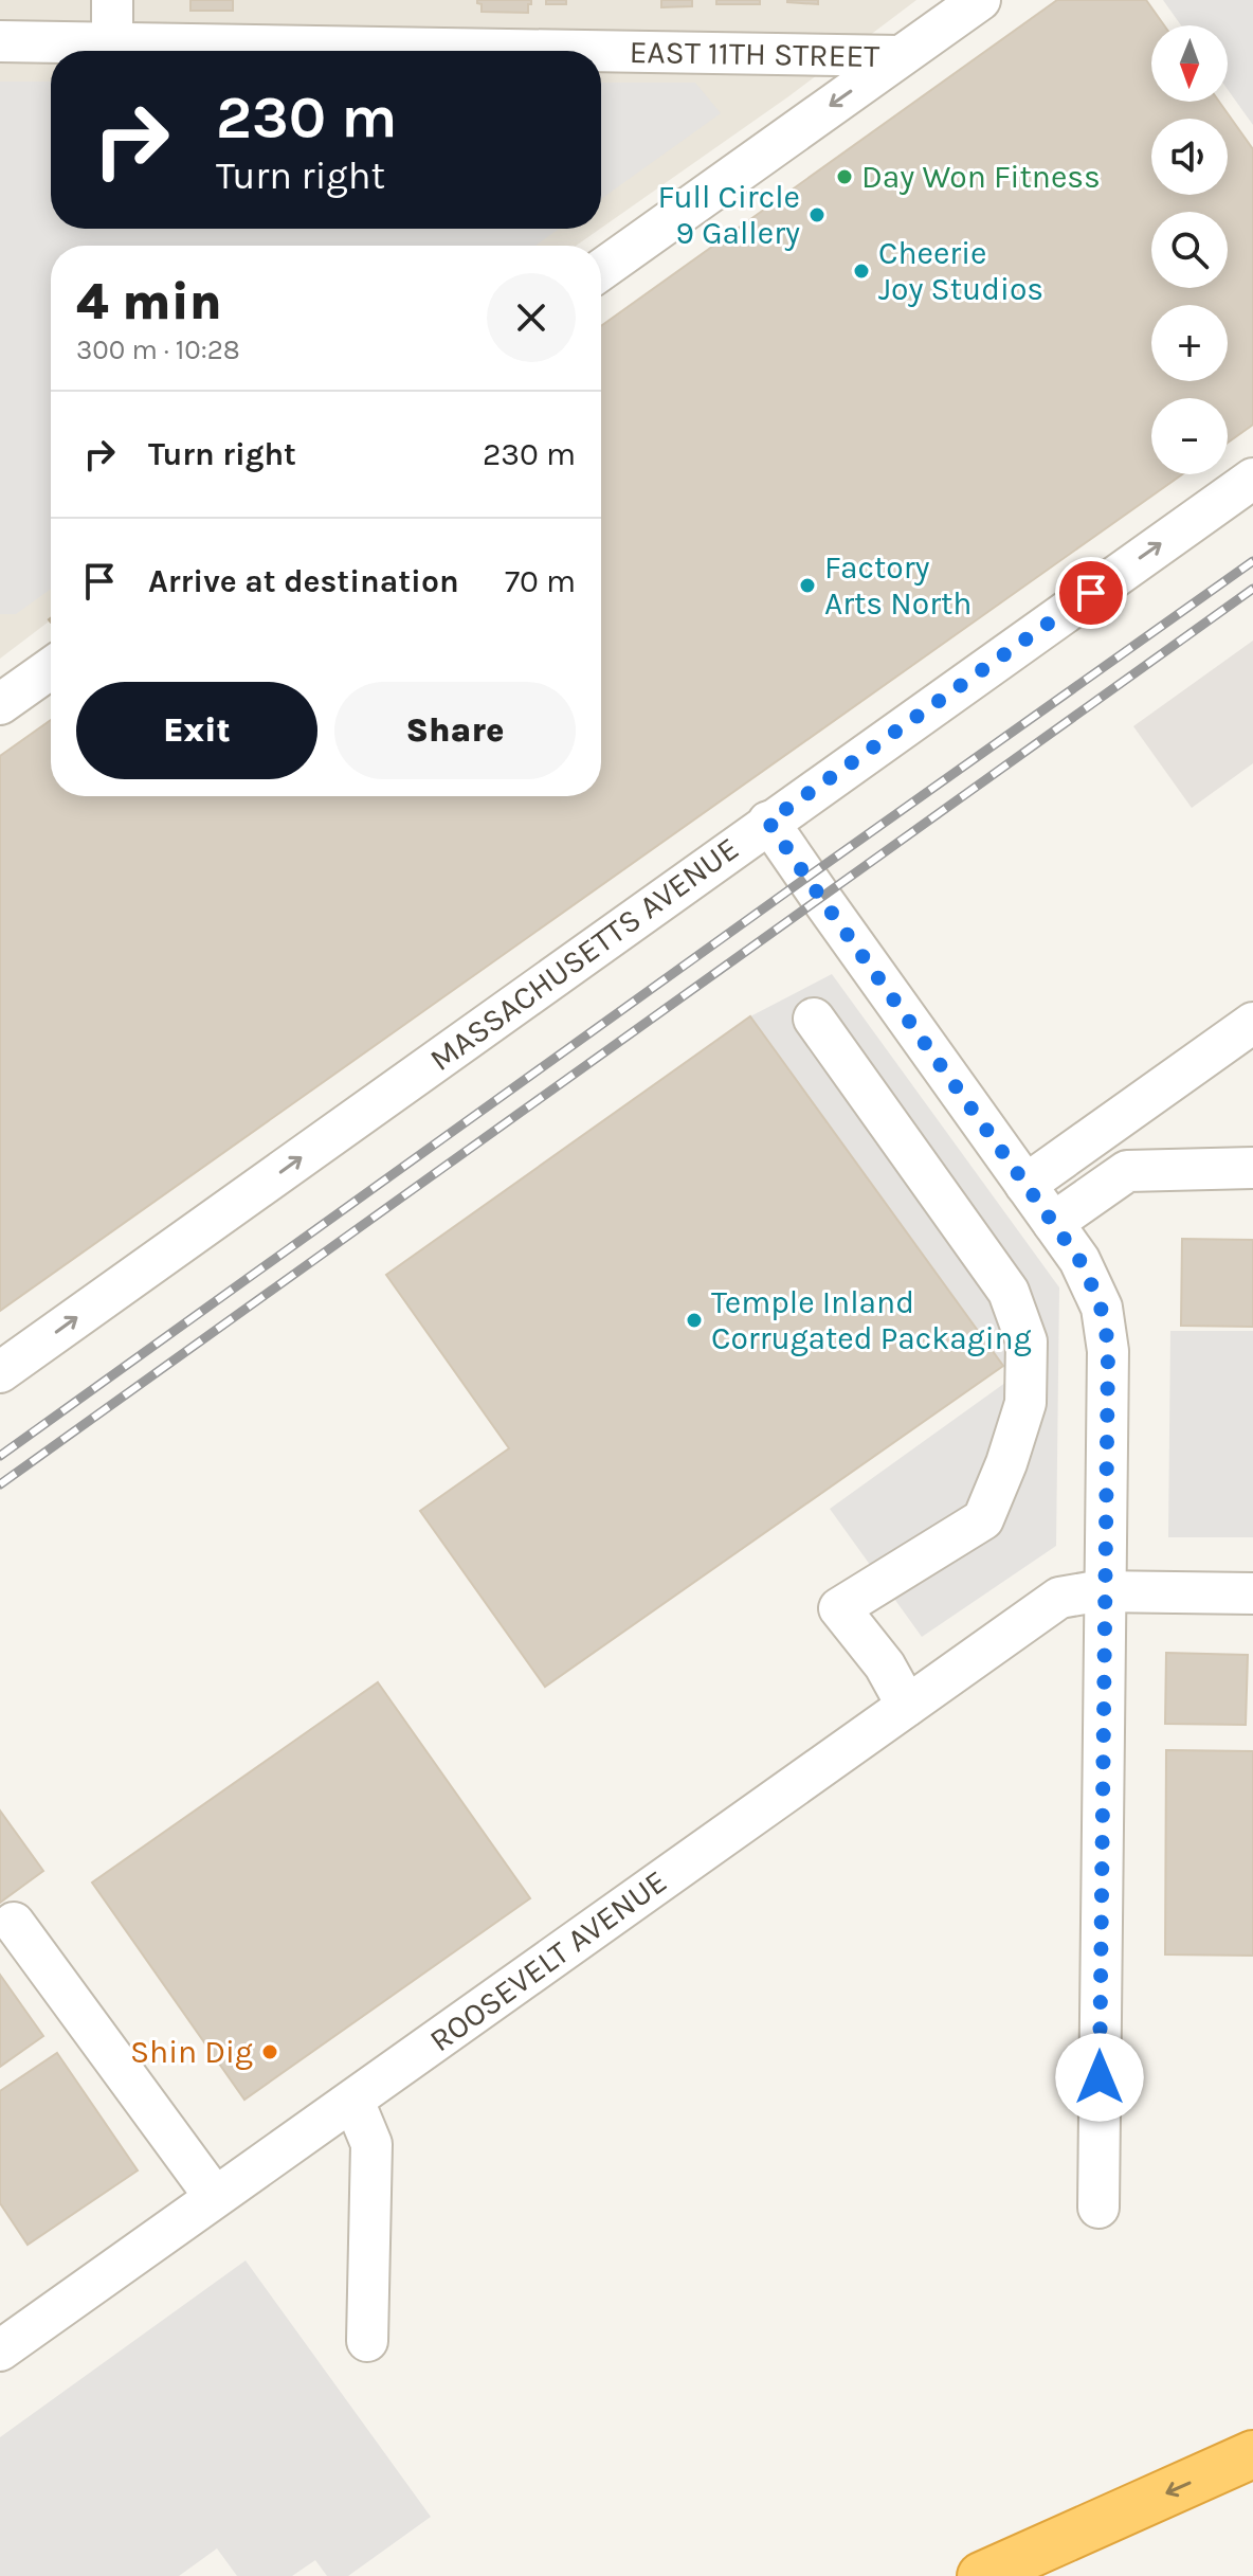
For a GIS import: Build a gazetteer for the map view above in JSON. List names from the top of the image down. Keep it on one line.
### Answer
{"streets":{"street":["EAST 11TH STREET","MASSACHUSETTS AVENUE","ROOSEVELT AVENUE"]},"one_way":["MASSACHUSETTS AVENUE"],"places":["Day Won Fitness","Full Circle 9 Gallery","Cheerie Joy Studios","Factory Arts North","Temple Inland Corrugated Packaging","Shin Dig"],"north":"bottom","page":{"map_buttons":["+","−"],"turn":["230 m","Turn right"],"heading":["4 min","300 m · 10:28"],"list":[{"name":"Turn right","value":"230 m"},{"name":"Arrive at destination","value":"70 m"}],"buttons":["Exit","Share"]}}
